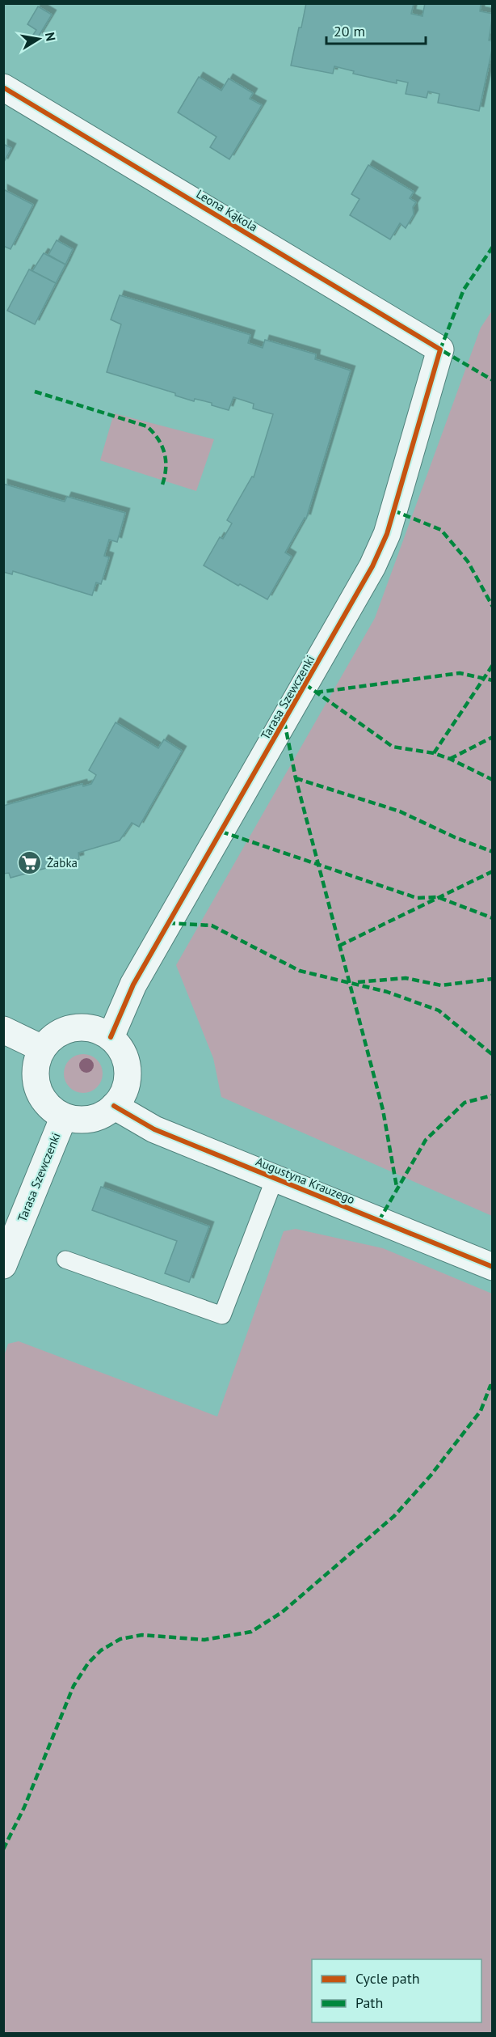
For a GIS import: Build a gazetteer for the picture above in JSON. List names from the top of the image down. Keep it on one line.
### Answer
{"streets":{"street":["Leona Kąkola","Tarasa Szewczenki","Augustyna Krauzego"]},"crossings":[["Leona Kąkola","Tarasa Szewczenki"],["Tarasa Szewczenki","Augustyna Krauzego"]],"places":{"supermarket":["Żabka"]},"legend":["Cycle path","Path"],"scale_bar":"20 m","north":"right"}
